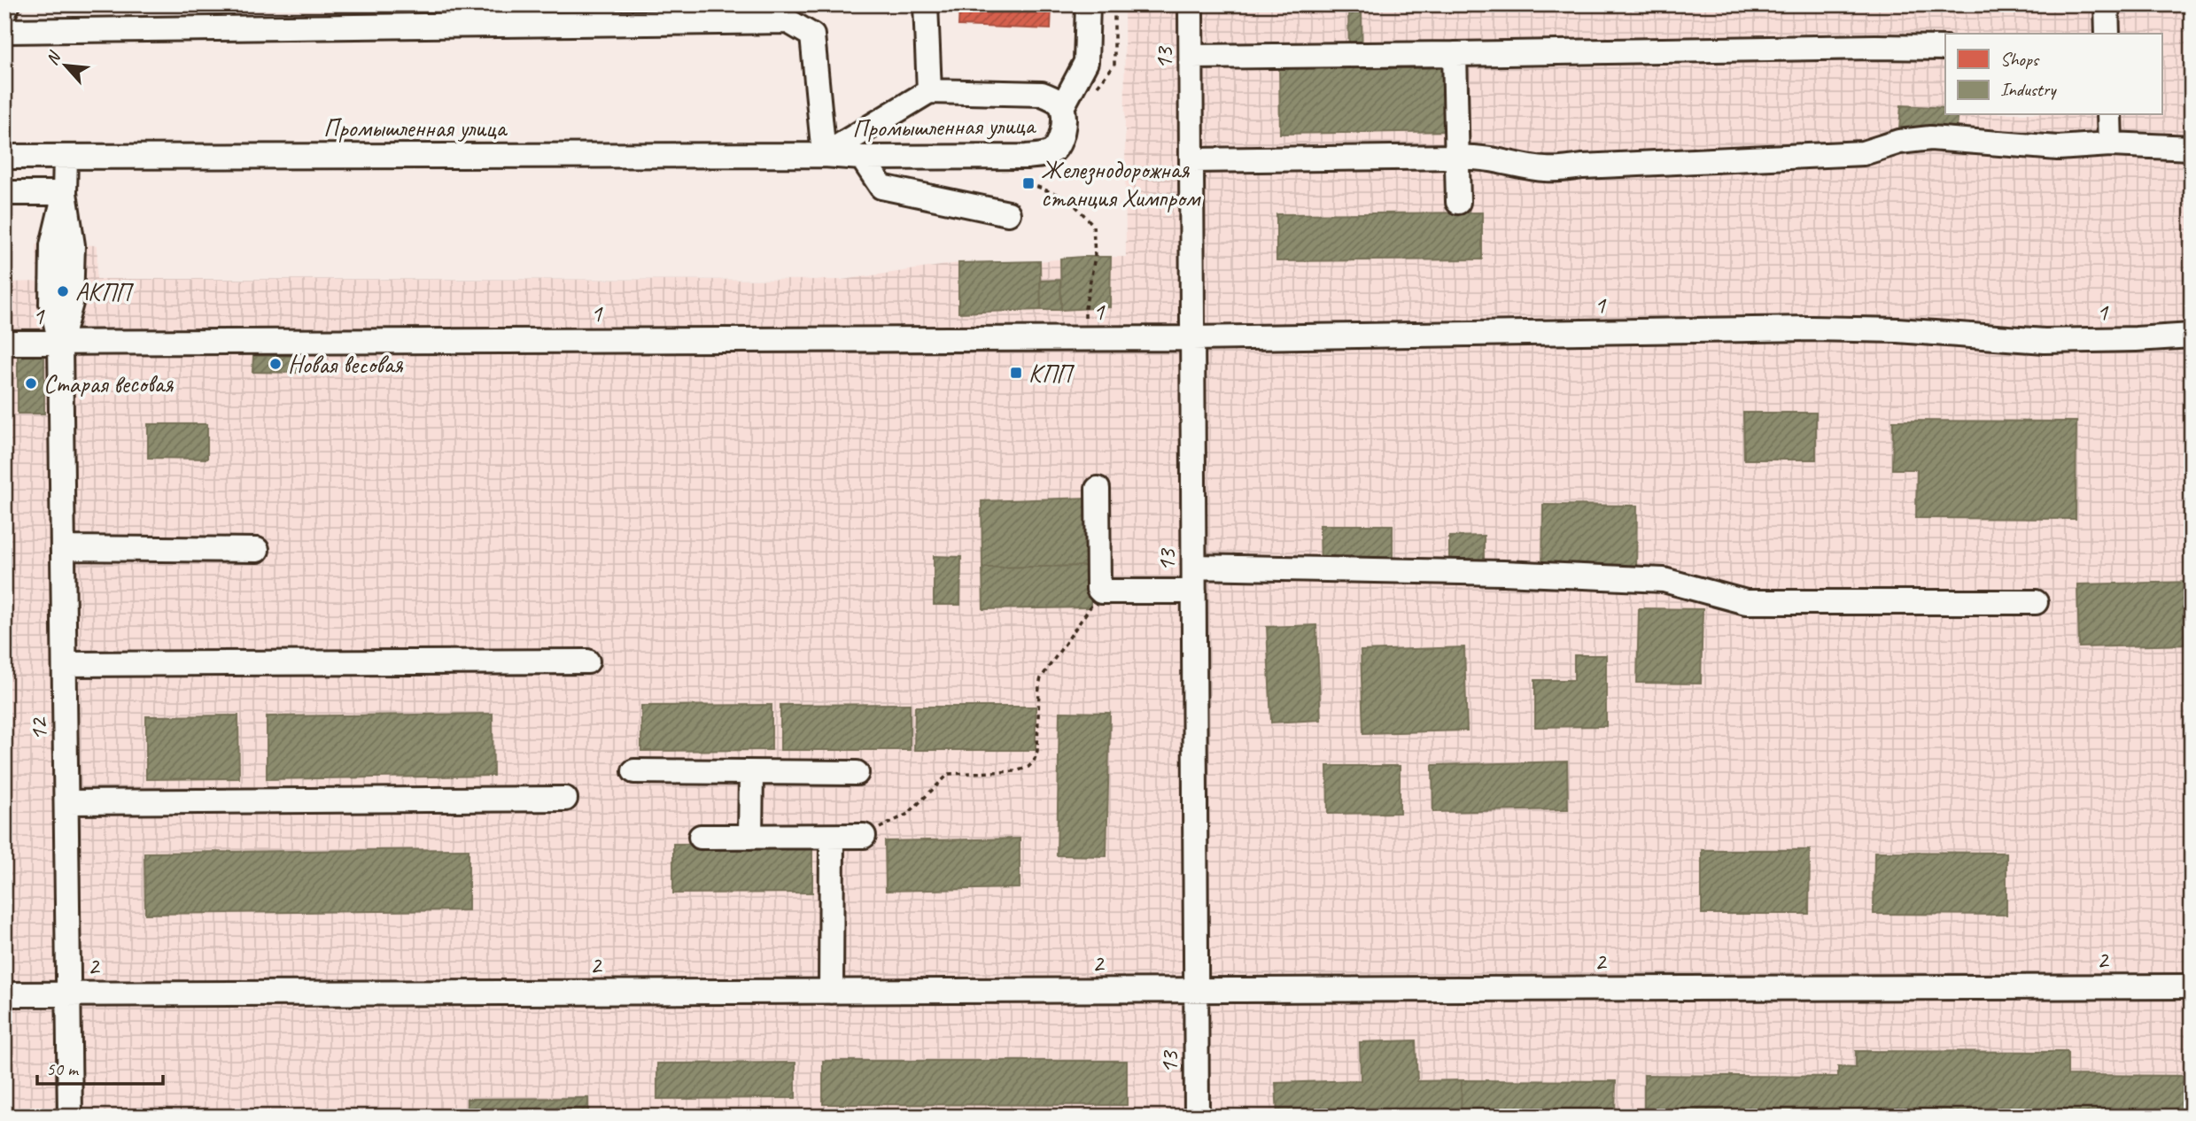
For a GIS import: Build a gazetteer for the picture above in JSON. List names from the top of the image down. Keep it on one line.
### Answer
{"streets":{"street":["13","Промышленная улица","1","12","2"]},"crossings":[["13","1"],["13","2"],["Промышленная улица","12"],["1","12"],["12","2"]],"places":{"transit":["Железнодорожная станция Химпром","КПП"],"other":["АКПП","Новая весовая","Старая весовая"]},"legend":["Shops","Industry"],"scale_bar":"50 m","north":"top left"}
